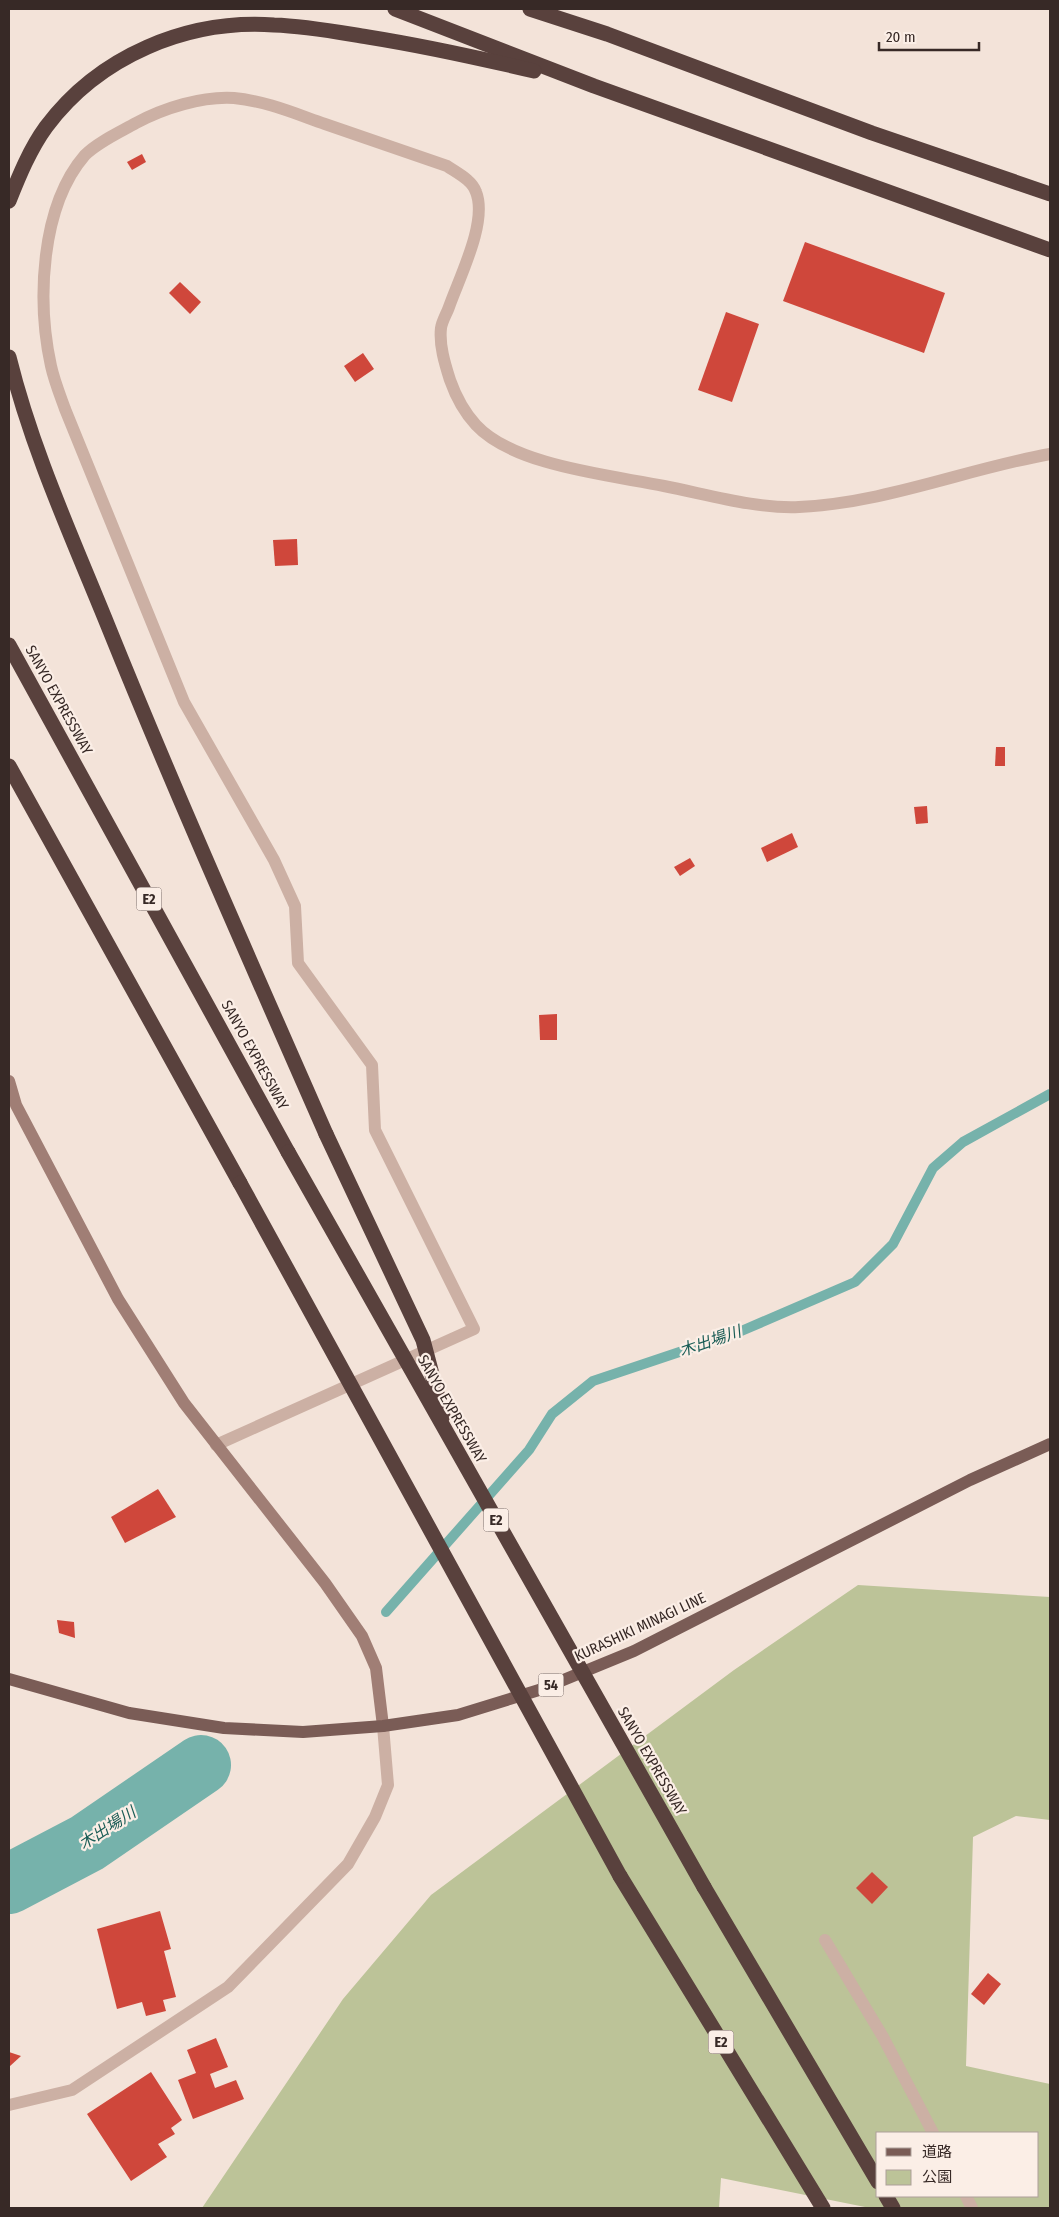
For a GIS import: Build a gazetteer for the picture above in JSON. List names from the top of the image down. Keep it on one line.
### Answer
{"streets":{"highway":["SANYO EXPRESSWAY","E2"],"main road":["KURASHIKI MINAGI LINE","54"]},"water":["木出場川"],"legend":["道路","公園"],"scale_bar":"20 m"}
